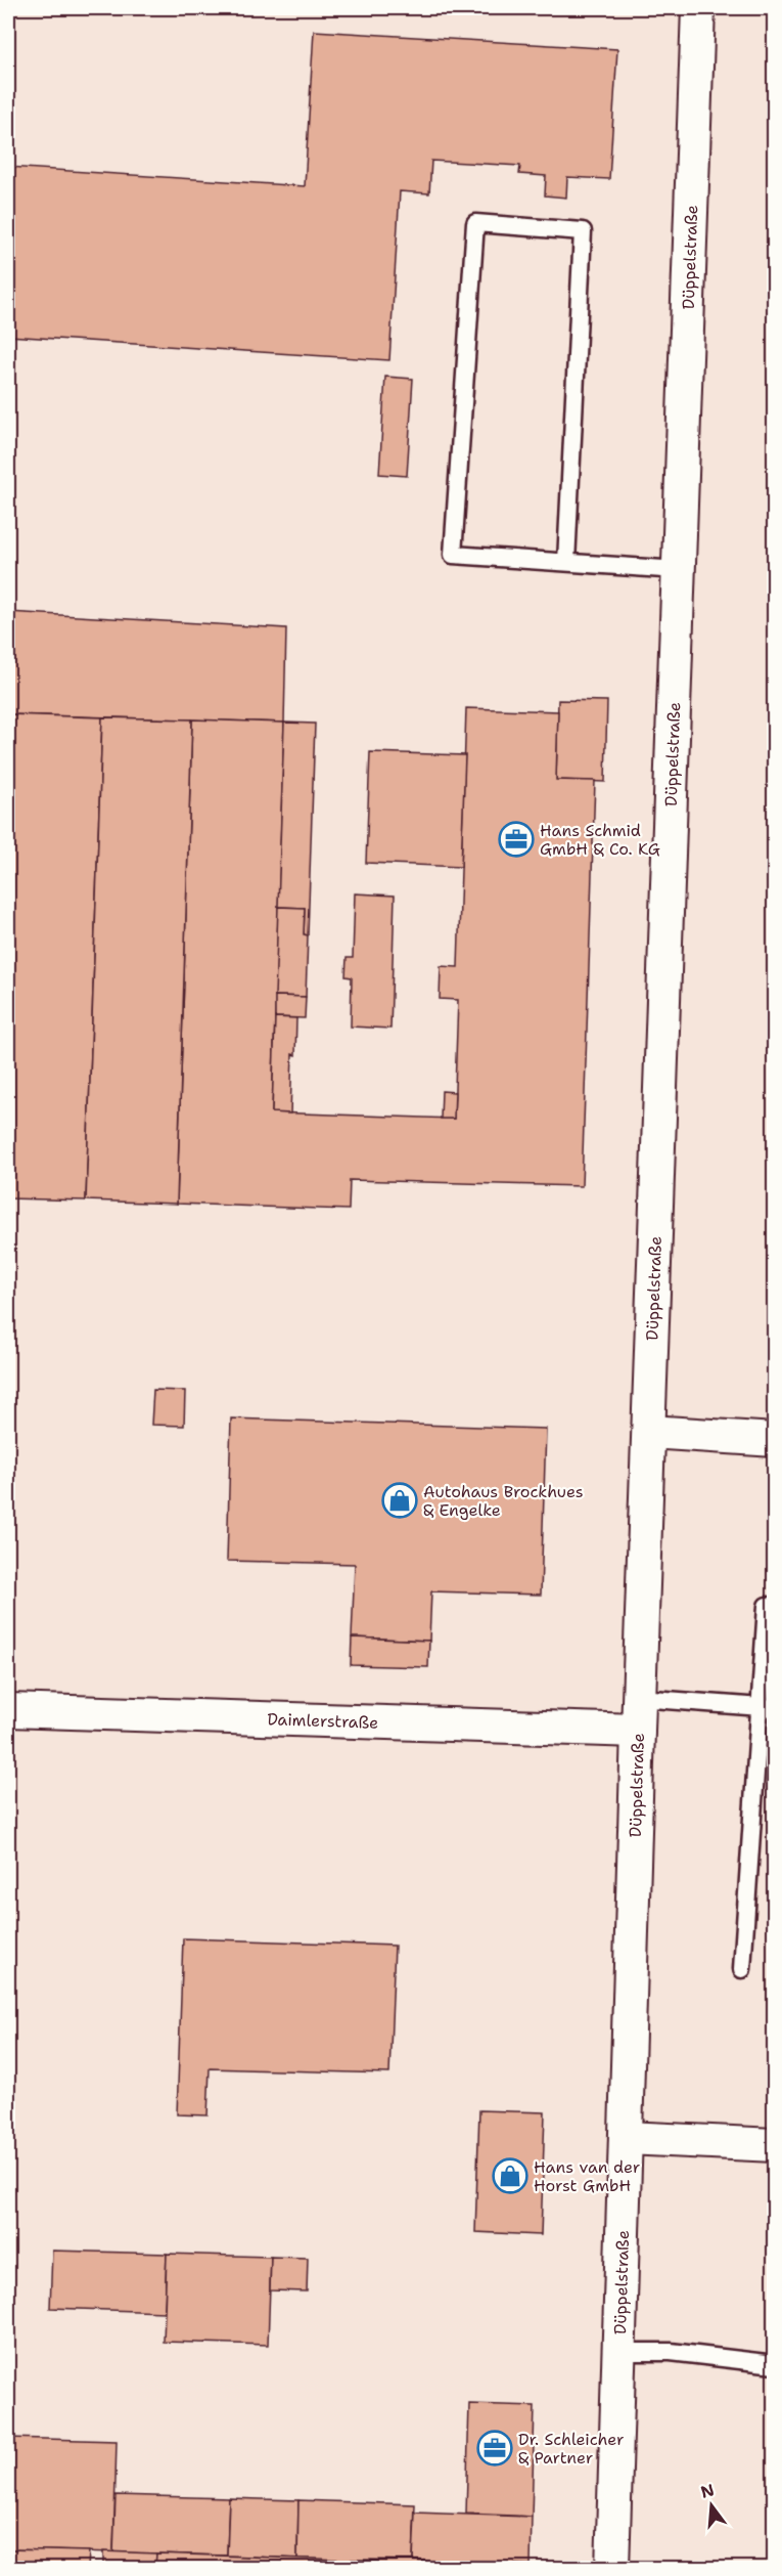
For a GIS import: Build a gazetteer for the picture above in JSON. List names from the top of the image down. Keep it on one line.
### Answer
{"streets":{"street":["Düppelstraße","Daimlerstraße"]},"crossings":[["Düppelstraße","Daimlerstraße"]],"places":{"office":["Hans Schmid GmbH & Co. KG","Dr. Schleicher & Partner"],"shop":["Autohaus Brockhues & Engelke","Hans van der Horst GmbH"]},"north":"top"}
